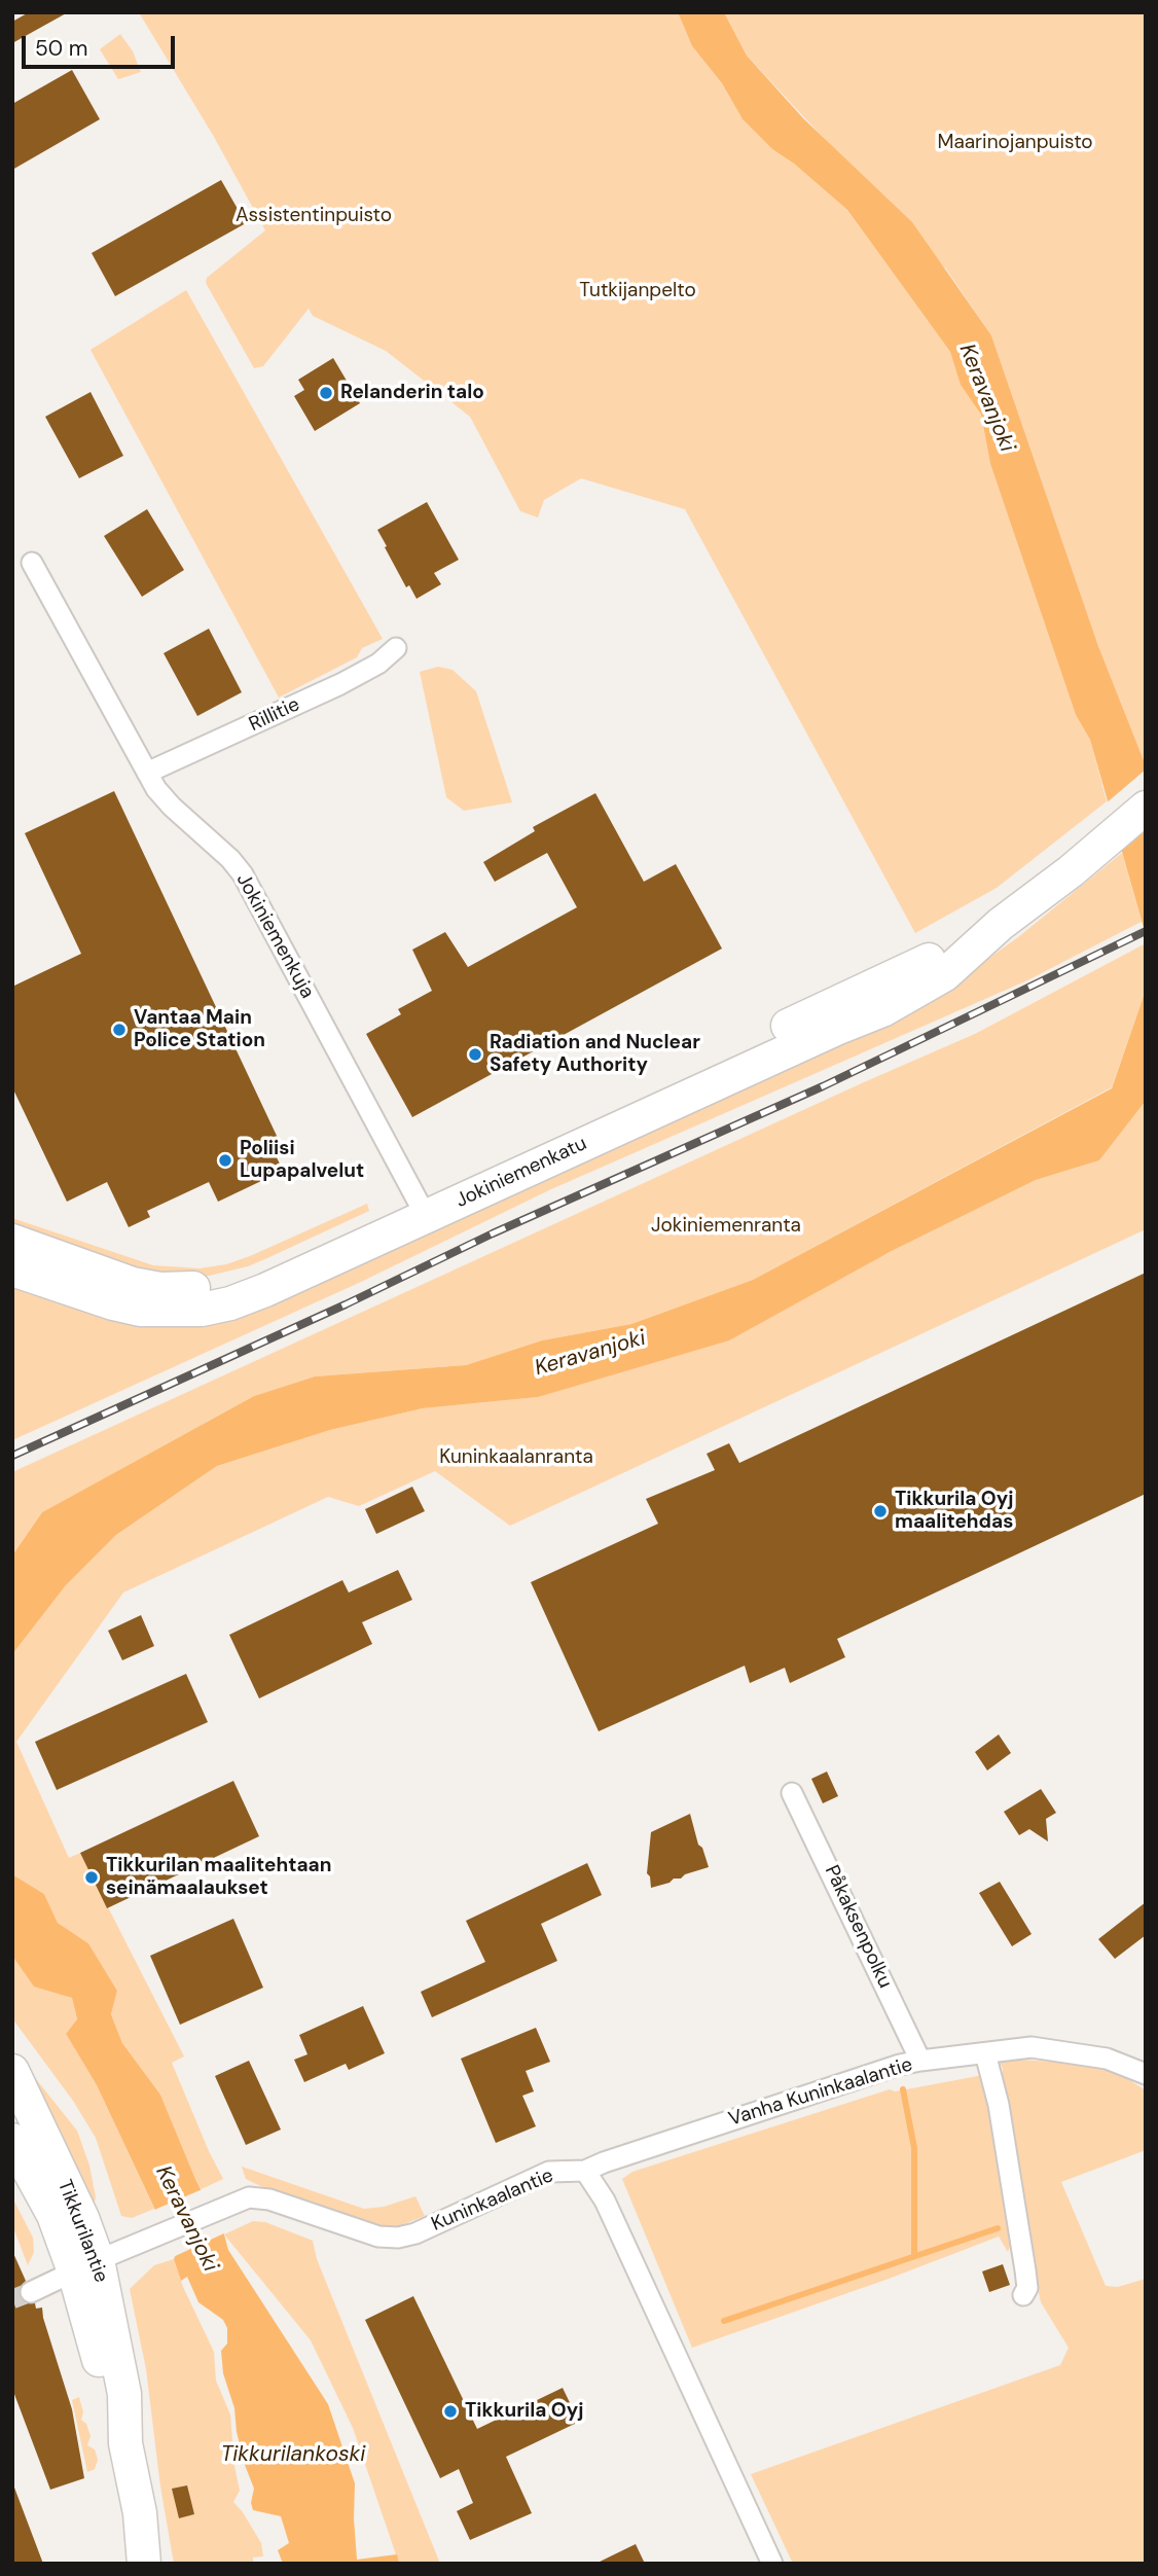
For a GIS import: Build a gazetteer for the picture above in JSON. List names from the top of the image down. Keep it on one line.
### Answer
{"streets":{"main road":["Jokiniemenkatu","Tikkurilantie"],"street":["Rillitie","Jokiniemenkuja","Påkaksenpolku","Vanha Kuninkaalantie","Kuninkaalantie"]},"crossings":[["Rillitie","Jokiniemenkuja"],["Jokiniemenkuja","Jokiniemenkatu"],["Påkaksenpolku","Vanha Kuninkaalantie"],["Vanha Kuninkaalantie","Kuninkaalantie"],["Kuninkaalantie","Tikkurilantie"]],"water":["Keravanjoki","Tikkurilankoski"],"parks":["Maarinojanpuisto","Assistentinpuisto","Tutkijanpelto","Jokiniemenranta","Kuninkaalanranta"],"places":["Relanderin talo","Vantaa Main Police Station","Radiation and Nuclear Safety Authority","Poliisi Lupapalvelut","Tikkurila Oyj maalitehdas","Tikkurilan maalitehtaan seinämaalaukset","Tikkurila Oyj"],"scale_bar":"50 m"}
